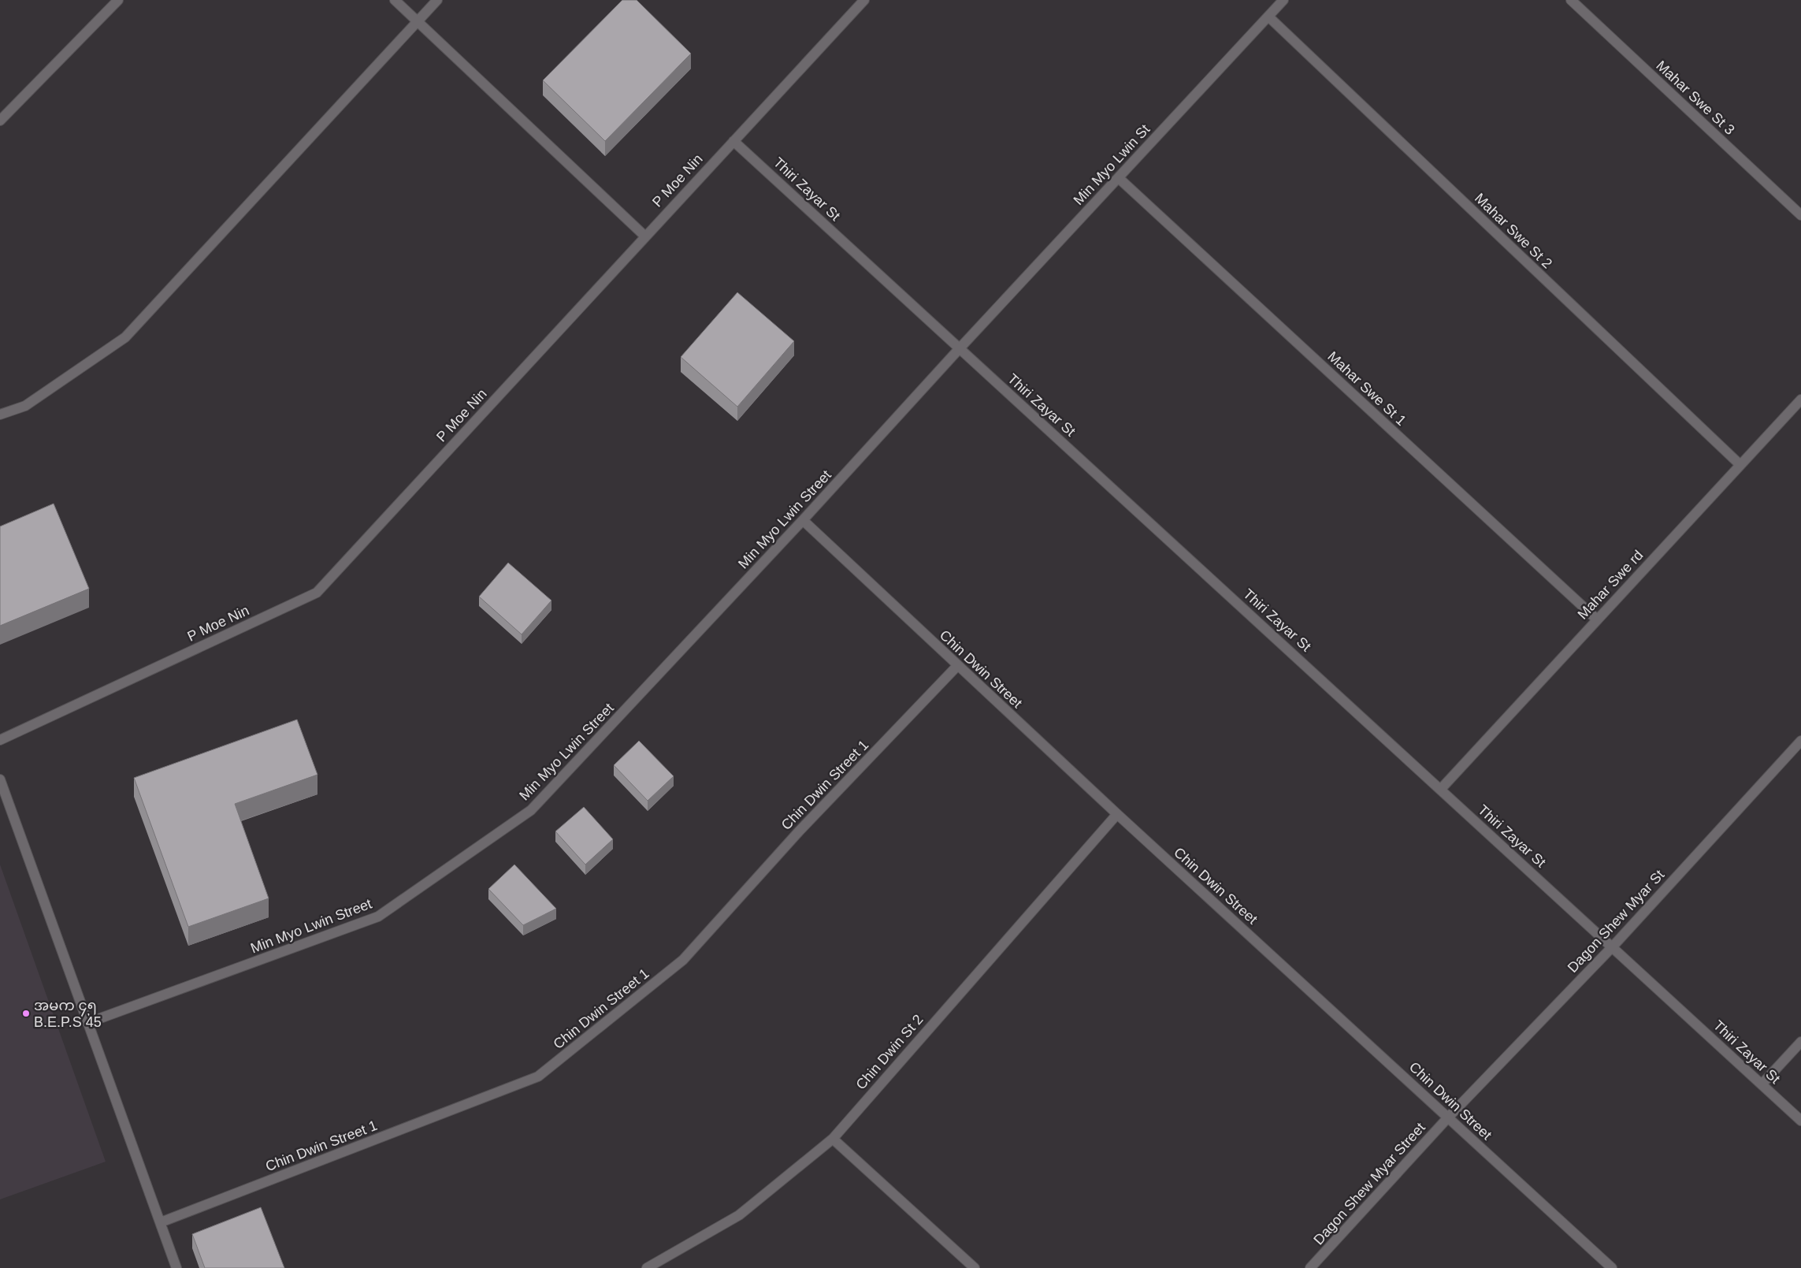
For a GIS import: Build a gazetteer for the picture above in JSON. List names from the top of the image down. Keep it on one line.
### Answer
{"streets":{"street":["Mahar Swe St 3","Min Myo Lwin St","P Moe Nin","Thiri Zayar St","Mahar Swe St 2","Mahar Swe St 1","Min Myo Lwin Street","Mahar Swe rd","Chin Dwin Street","Chin Dwin Street 1","Dagon Shew Myar St","Chin Dwin St 2","Dagon Shew Myar Street"]},"crossings":[["Min Myo Lwin St","Thiri Zayar St"],["Min Myo Lwin St","Mahar Swe St 2"],["Min Myo Lwin St","Mahar Swe St 1"],["Min Myo Lwin St","Min Myo Lwin Street"],["P Moe Nin","Thiri Zayar St"],["Thiri Zayar St","Min Myo Lwin Street"],["Thiri Zayar St","Mahar Swe rd"],["Thiri Zayar St","Dagon Shew Myar St"],["Mahar Swe St 2","Mahar Swe rd"],["Mahar Swe St 1","Mahar Swe rd"],["Min Myo Lwin Street","Chin Dwin Street"],["Chin Dwin Street","Chin Dwin Street 1"],["Chin Dwin Street","Dagon Shew Myar St"],["Chin Dwin Street","Chin Dwin St 2"],["Chin Dwin Street","Dagon Shew Myar Street"],["Dagon Shew Myar St","Dagon Shew Myar Street"]],"places":["အမက ၄၅ B.E.P.S 45"]}
